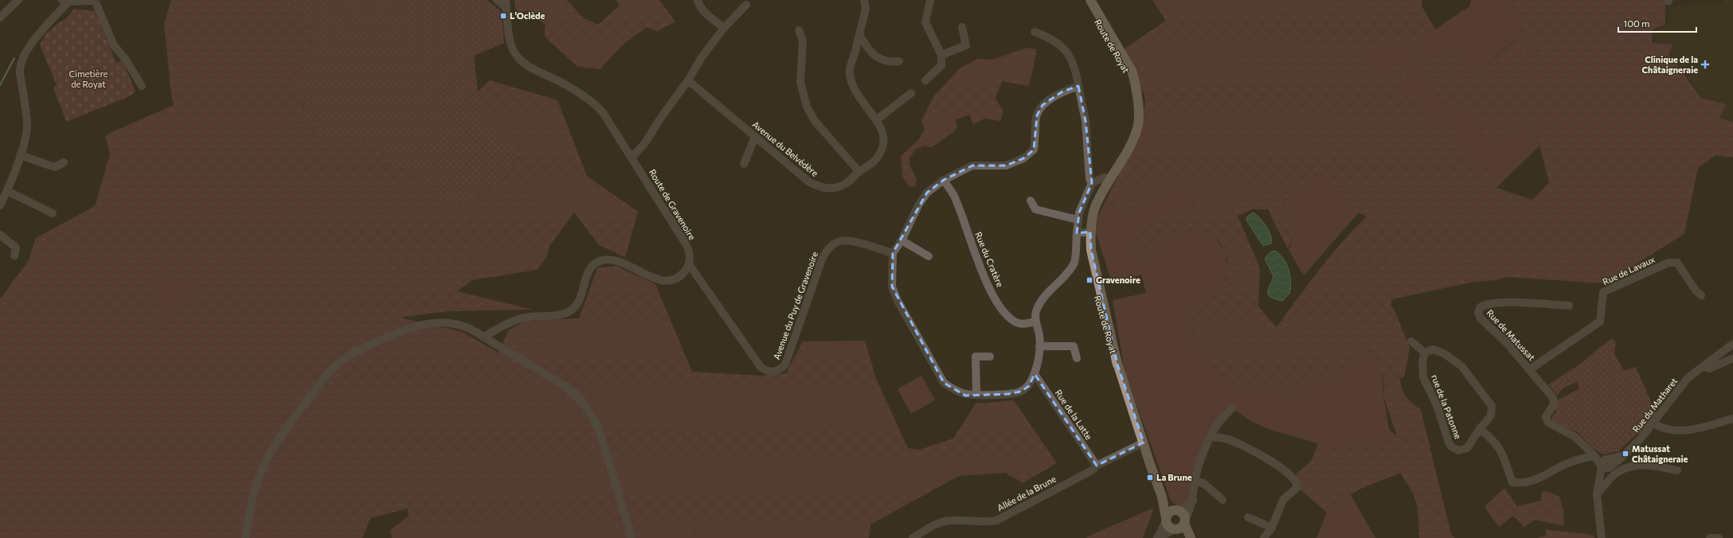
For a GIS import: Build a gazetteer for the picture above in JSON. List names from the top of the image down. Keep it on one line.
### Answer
{"streets":{"main road":["Route de Royat"],"street":["Avenue du Belvédère","Route de Gravenoire","Rue du Cratère","Rue de Lavaux","Avenue du Puy de Gravenoire","Rue de Matussat","Rue du Matharet","rue de la Patonne","Rue de la Latte","Allée de la Brune"]},"crossings":[["Route de Royat","Allée de la Brune"],["Route de Gravenoire","Avenue du Puy de Gravenoire"],["Rue de Lavaux","Rue de Matussat"],["Rue de la Latte","Allée de la Brune"]],"parks":["Cimetière de Royat"],"places":{"transit":["L'Oclède","Gravenoire","Matussat Châtaigneraie","La Brune"],"health":["Clinique de la Châtaigneraie"]},"scale_bar":"100 m"}
